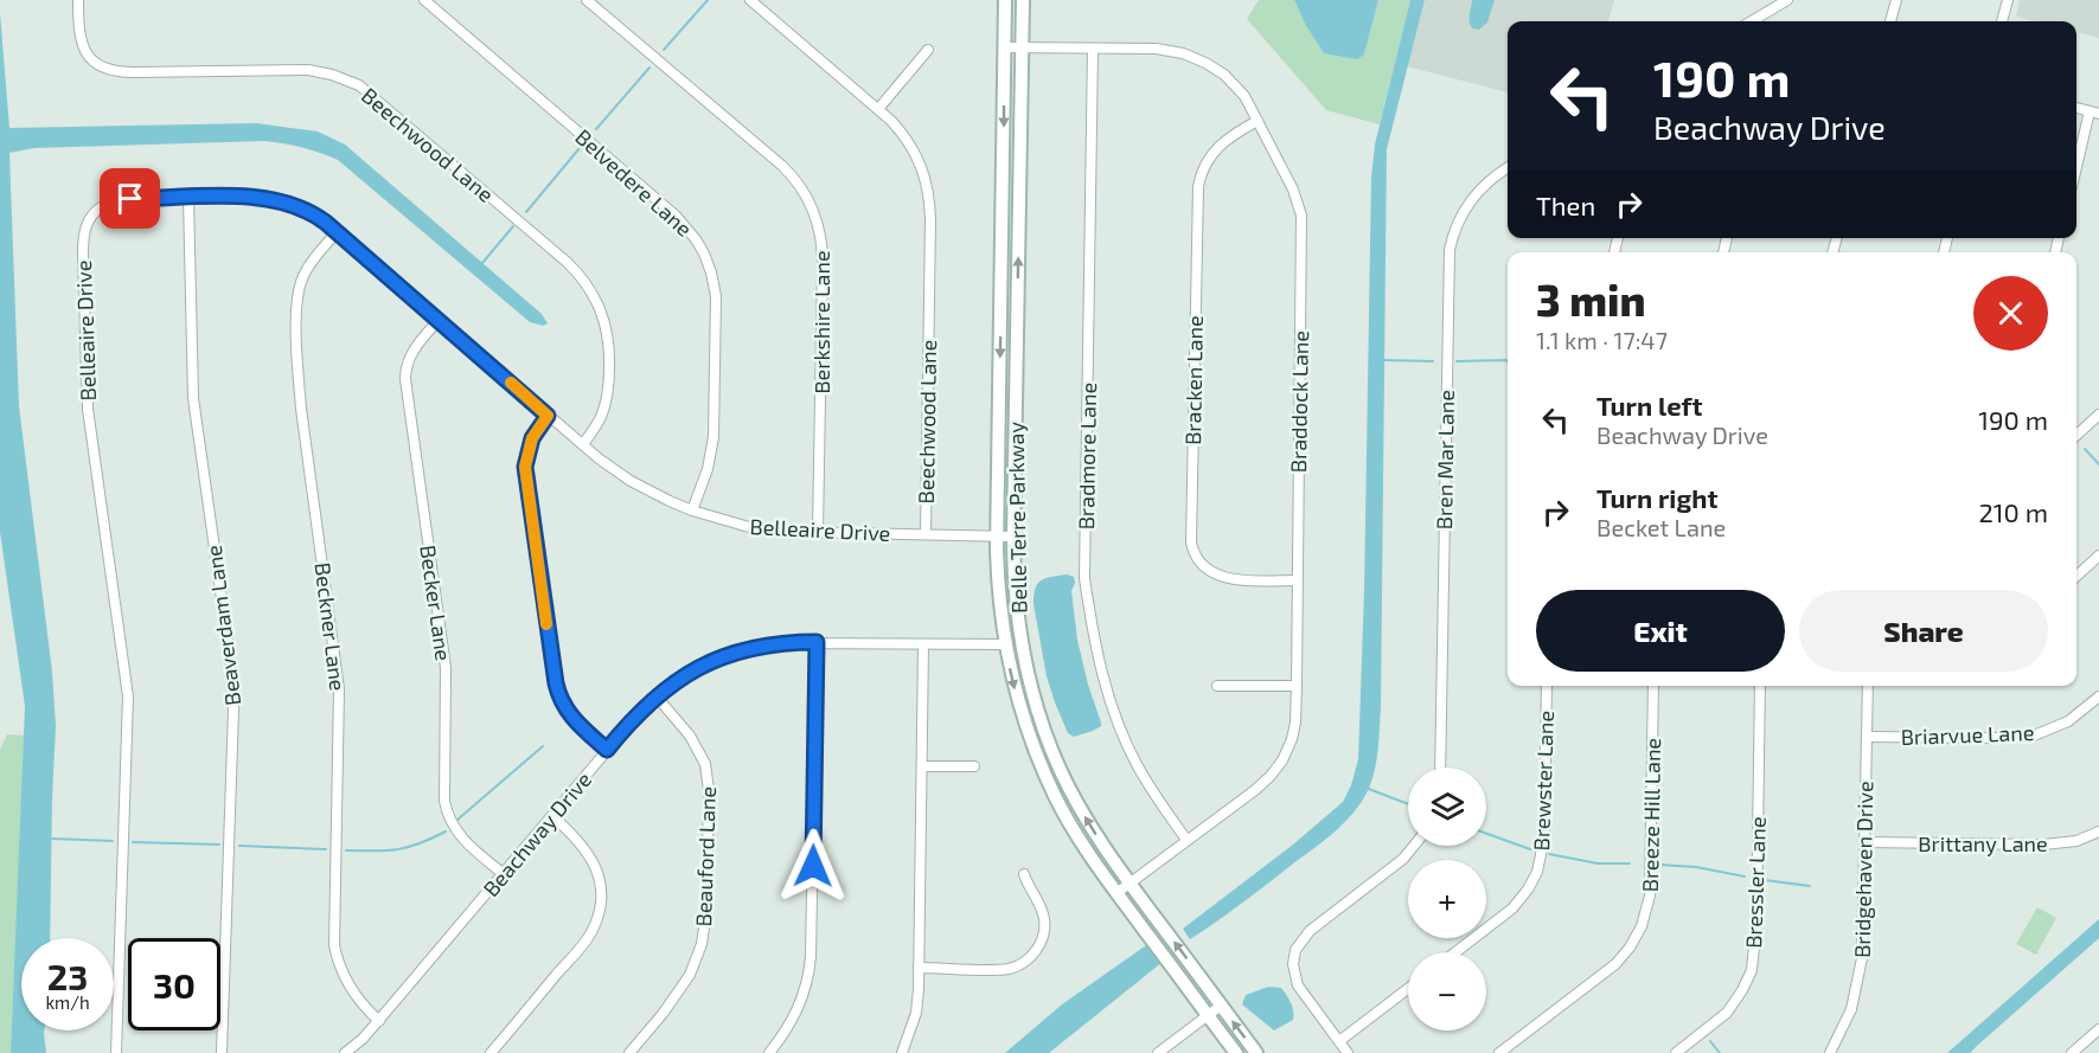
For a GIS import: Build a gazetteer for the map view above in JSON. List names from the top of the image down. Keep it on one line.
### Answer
{"streets":{"main road":["Belle Terre Parkway"],"street":["Beechwood Lane","Belvedere Lane","Berkshire Lane","Belleaire Drive","Bracken Lane","Braddock Lane","Bradmore Lane","Bren Mar Lane","Becker Lane","Beaverdam Lane","Beckner Lane","Briarvue Lane","Brewster Lane","Breeze Hill Lane","Beachway Drive","Brittany Lane","Beauford Lane","Bridgehaven Drive","Bressler Lane"]},"crossings":[["Beechwood Lane","Belleaire Drive"],["Belvedere Lane","Belleaire Drive"],["Berkshire Lane","Belleaire Drive"],["Belleaire Drive","Belle Terre Parkway"],["Belleaire Drive","Becker Lane"],["Belleaire Drive","Beaverdam Lane"],["Belleaire Drive","Beckner Lane"],["Bracken Lane","Braddock Lane"],["Braddock Lane","Bradmore Lane"],["Braddock Lane","Belle Terre Parkway"],["Belle Terre Parkway","Beachway Drive"],["Becker Lane","Beachway Drive"],["Beckner Lane","Beachway Drive"],["Briarvue Lane","Bridgehaven Drive"],["Beachway Drive","Beauford Lane"],["Brittany Lane","Bridgehaven Drive"]],"page":{"turn":["190 m","Beachway Drive"],"then":"Then","heading":["3 min","1.1 km · 17:47"],"list":[{"name":"Turn left","note":"Beachway Drive","value":"190 m"},{"name":"Turn right","note":"Becket Lane","value":"210 m"}],"buttons":["Exit","Share"],"map_buttons":["+","−"],"speed":"23 km/h","limit":"30"}}
